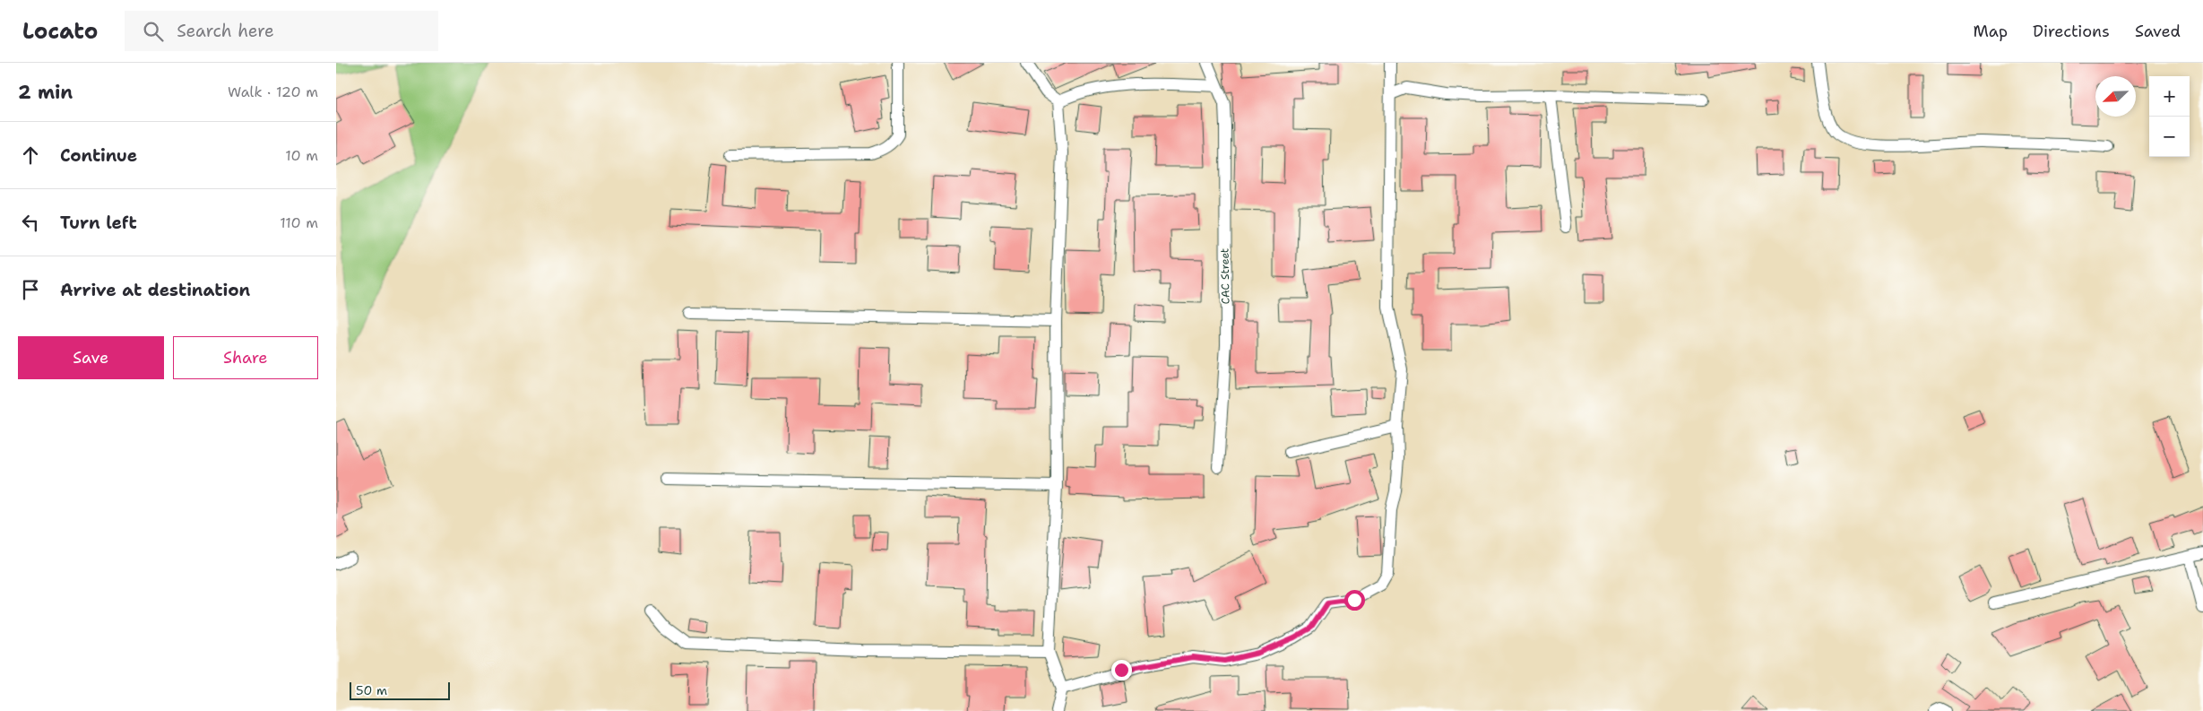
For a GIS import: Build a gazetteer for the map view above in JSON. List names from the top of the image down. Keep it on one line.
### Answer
{"streets":{"street":["CAC Street"]},"scale_bar":"50 m","north":"bottom left","page":{"header":"Locato","search":"Search here","nav":["Map","Directions","Saved"],"heading":["2 min","Walk · 120 m"],"map_buttons":["+","−"],"list":[["Continue","10 m"],["Turn left","110 m"],"Arrive at destination"],"buttons":["Save","Share"],"scale":"50 m"}}
